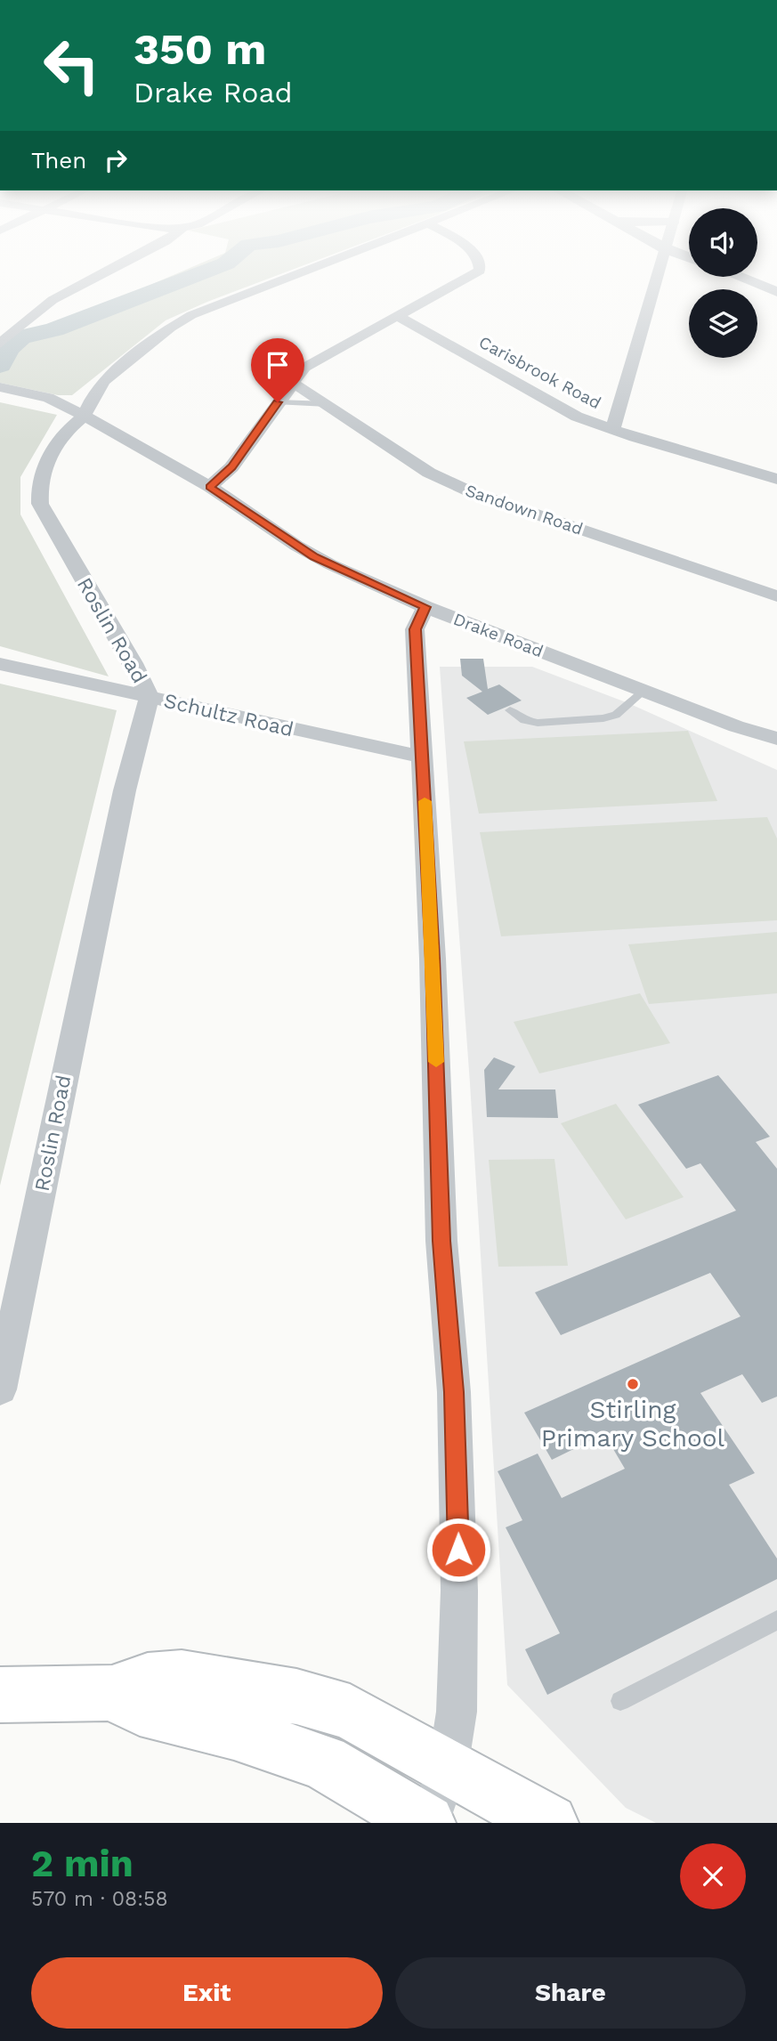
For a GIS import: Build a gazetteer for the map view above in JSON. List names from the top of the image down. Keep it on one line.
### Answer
{"streets":{"street":["Carisbrook Road","Sandown Road","Roslin Road","Drake Road","Schultz Road"]},"crossings":[["Roslin Road","Drake Road"],["Roslin Road","Schultz Road"]],"places":["Stirling Primary School"],"page":{"turn":["350 m","Drake Road"],"then":"Then","heading":["2 min","570 m · 08:58"],"buttons":["Exit","Share"]}}
